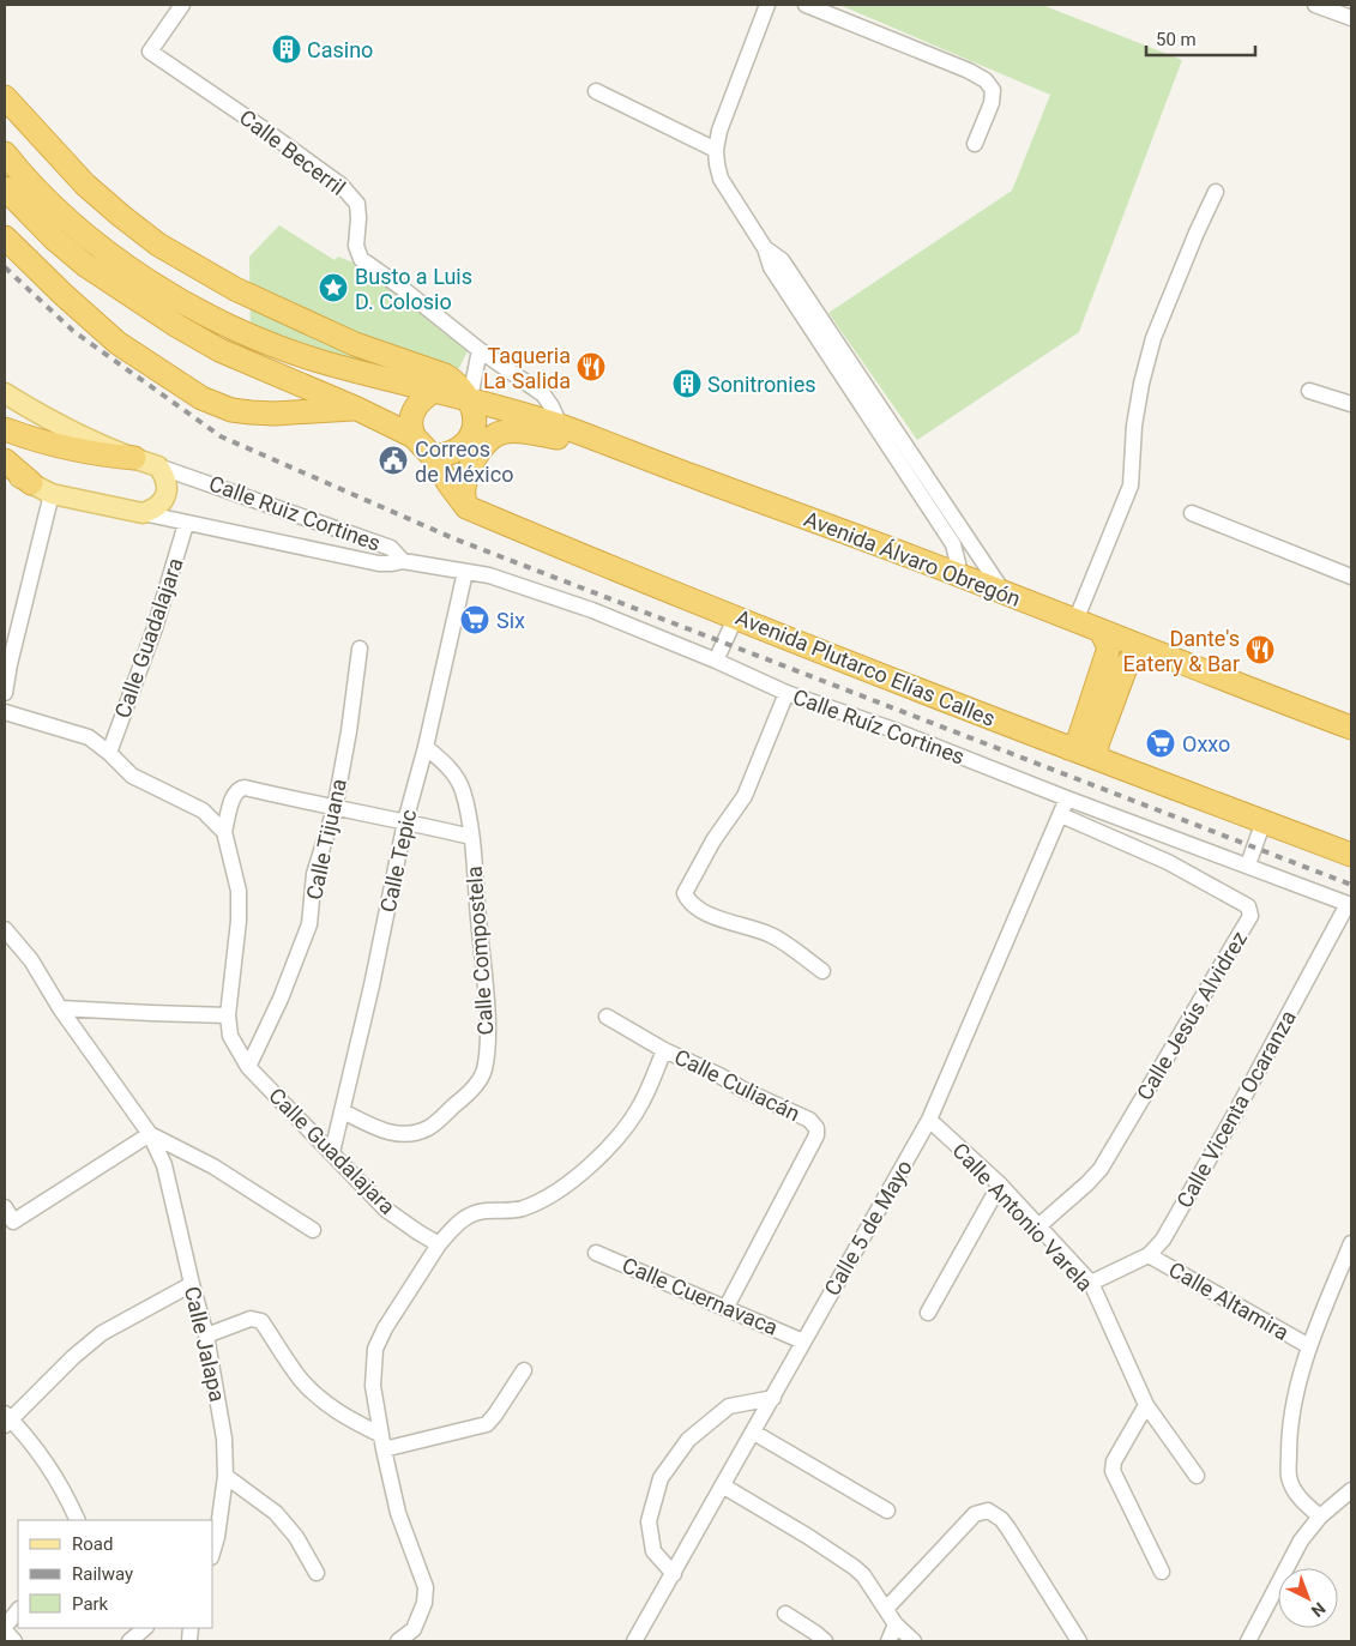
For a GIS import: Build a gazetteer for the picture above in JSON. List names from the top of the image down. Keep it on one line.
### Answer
{"streets":{"highway":["Avenida Álvaro Obregón","Avenida Plutarco Elías Calles"],"main road":["Calle Ruiz Cortines"],"street":["Calle Becerril","Calle Guadalajara","Calle Ruíz Cortines","Calle Tijuana","Calle Tepic","Calle Compostela","Calle Jesús Alvidrez","Calle Culiacán","Calle Vicenta Ocaranza","Calle Antonio Varela","Calle 5 de Mayo","Calle Cuernavaca","Calle Altamira","Calle Jalapa"]},"crossings":[["Calle Ruiz Cortines","Calle Guadalajara"],["Calle Ruiz Cortines","Calle Ruíz Cortines"],["Calle Guadalajara","Calle Tijuana"],["Calle Guadalajara","Calle Tepic"],["Calle Ruíz Cortines","Calle Tepic"],["Calle Ruíz Cortines","Calle Vicenta Ocaranza"],["Calle Ruíz Cortines","Calle 5 de Mayo"],["Calle Tepic","Calle Compostela"],["Calle Jesús Alvidrez","Calle Antonio Varela"],["Calle Jesús Alvidrez","Calle 5 de Mayo"],["Calle Culiacán","Calle Cuernavaca"],["Calle Vicenta Ocaranza","Calle Antonio Varela"],["Calle Vicenta Ocaranza","Calle Altamira"],["Calle Antonio Varela","Calle 5 de Mayo"],["Calle 5 de Mayo","Calle Cuernavaca"]],"places":{"building":["Casino","Sonitronies"],"place":["Busto a Luis D. Colosio"],"restaurant":["Taqueria La Salida","Dante's Eatery & Bar"],"public building":["Correos de México"],"supermarket":["Six","Oxxo"]},"legend":["Road","Railway","Park"],"scale_bar":"50 m","north":"bottom right"}
